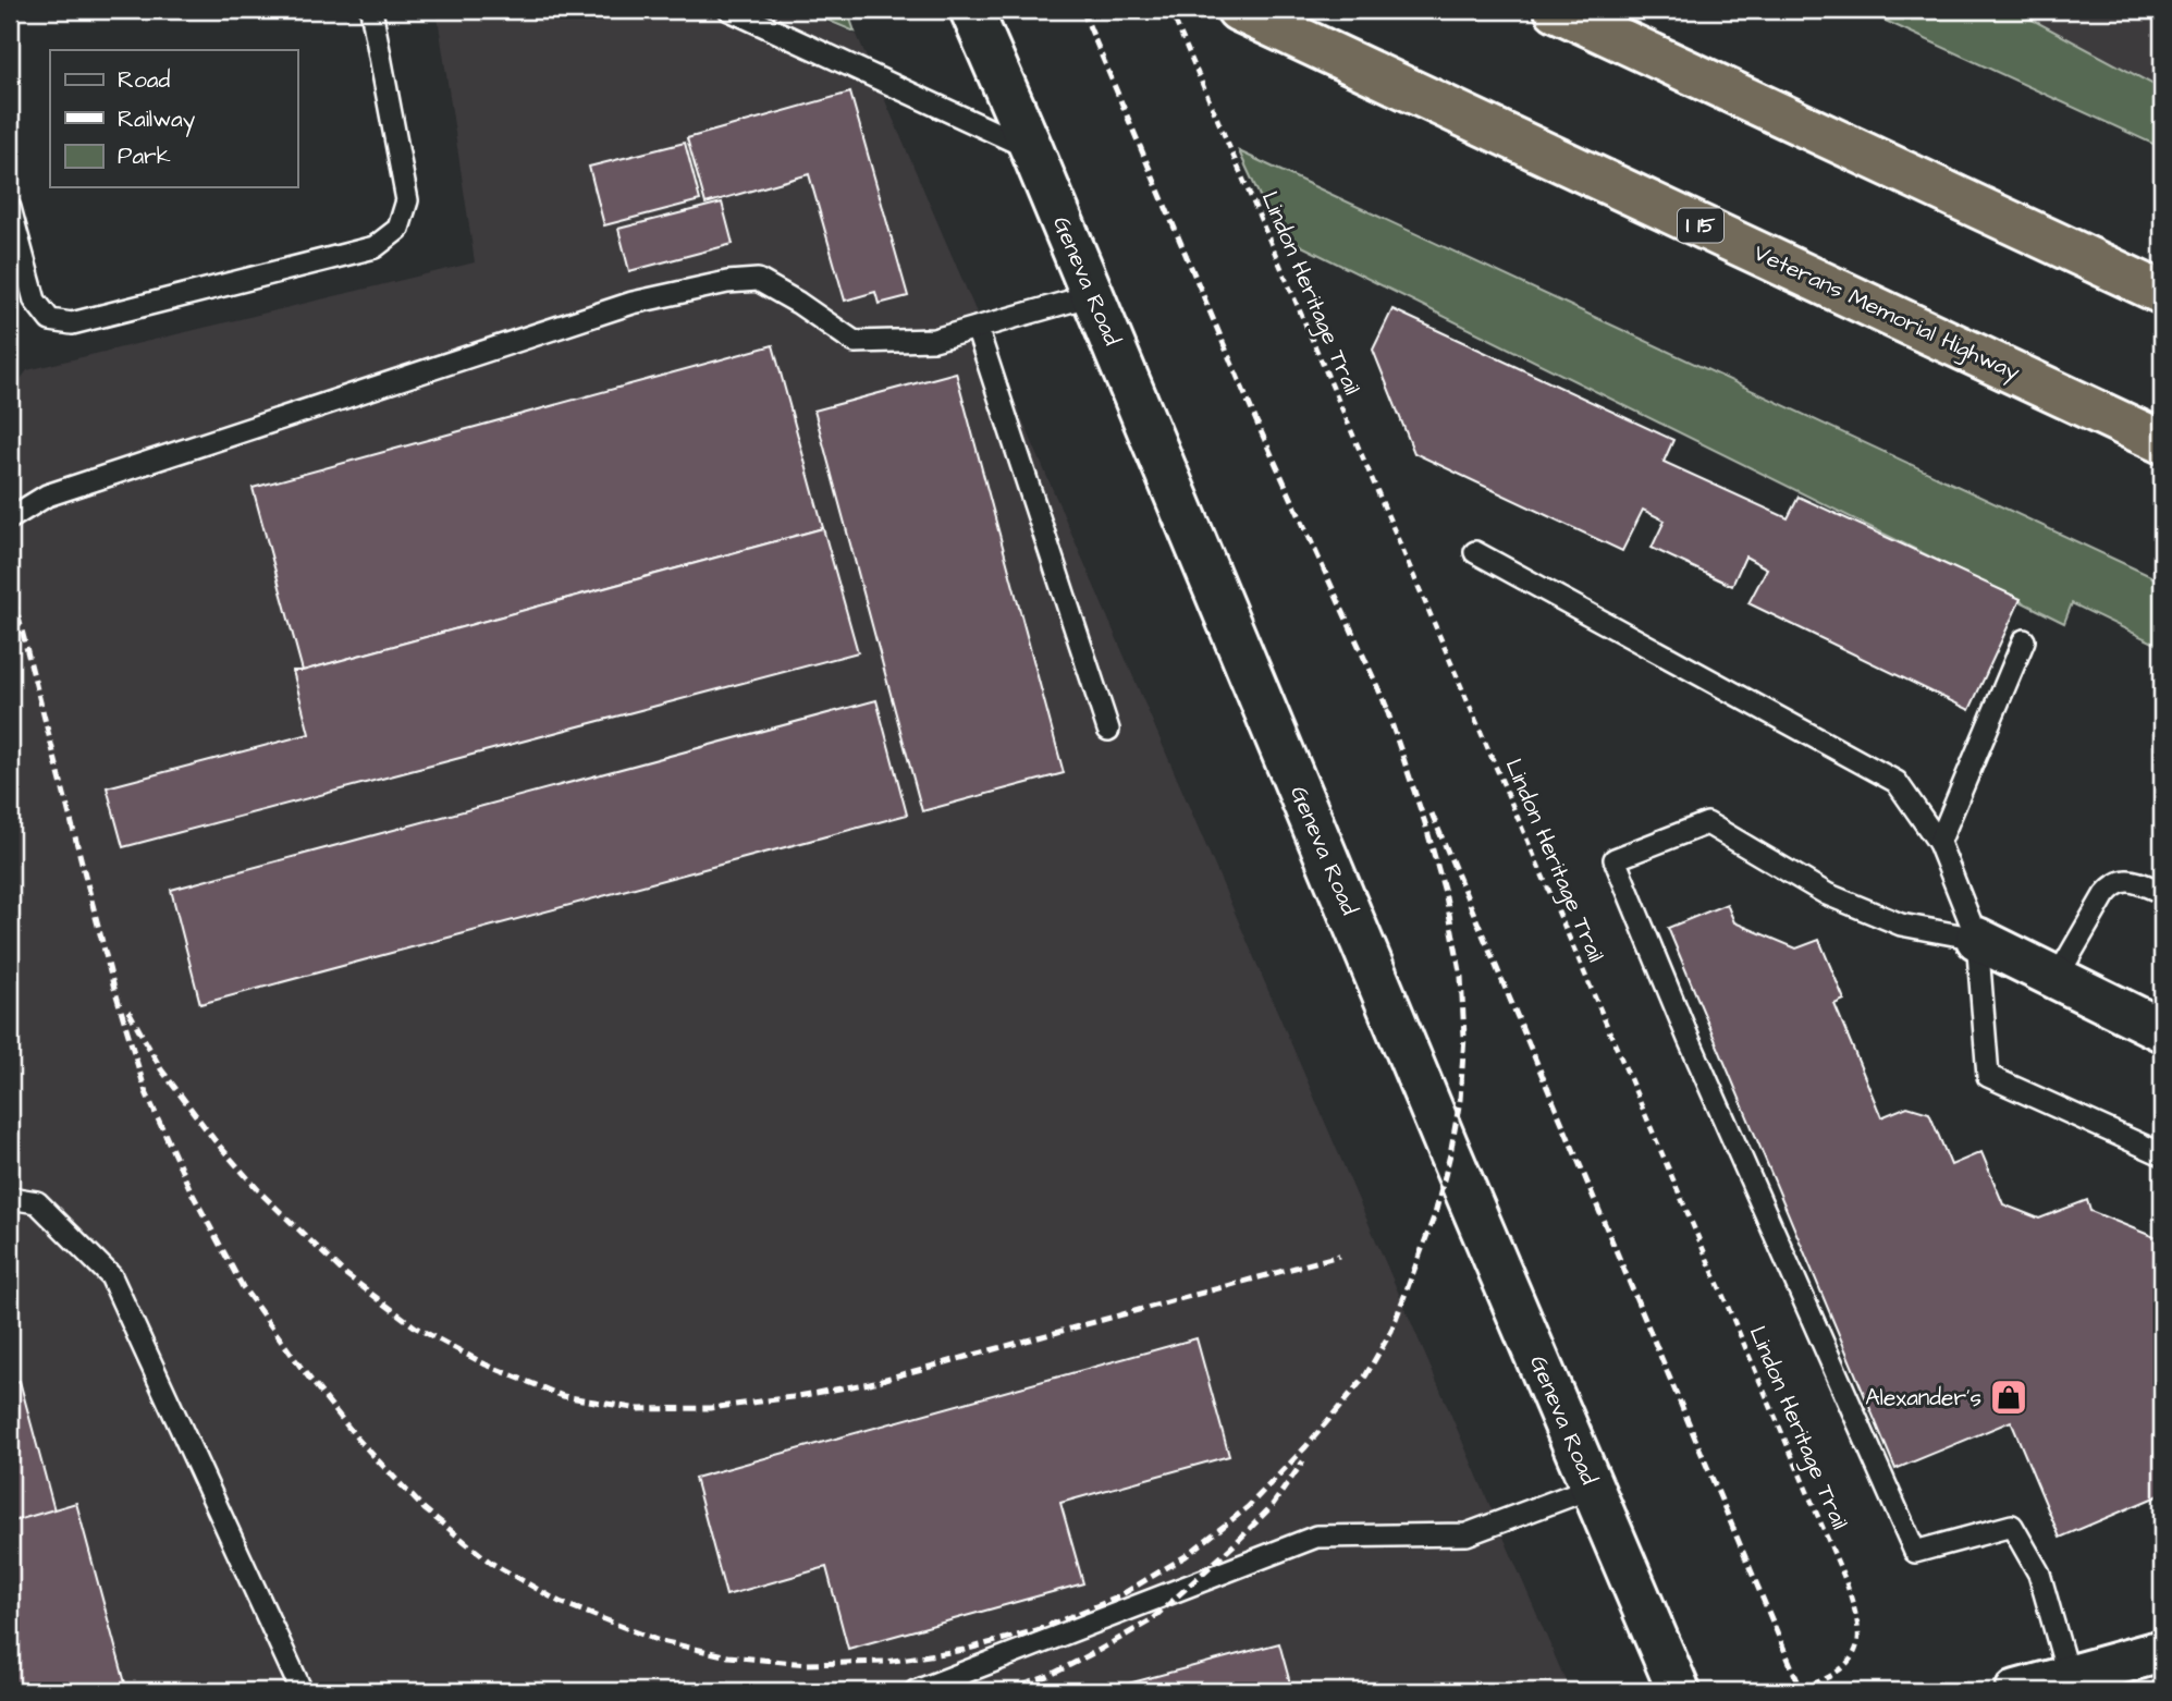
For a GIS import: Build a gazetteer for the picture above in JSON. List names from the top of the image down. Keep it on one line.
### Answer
{"streets":{"highway":["I 15","Veterans Memorial Highway"],"main road":["Geneva Road"],"path":["Lindon Heritage Trail"]},"places":{"shop":["Alexander's"]},"legend":["Road","Railway","Park"]}
